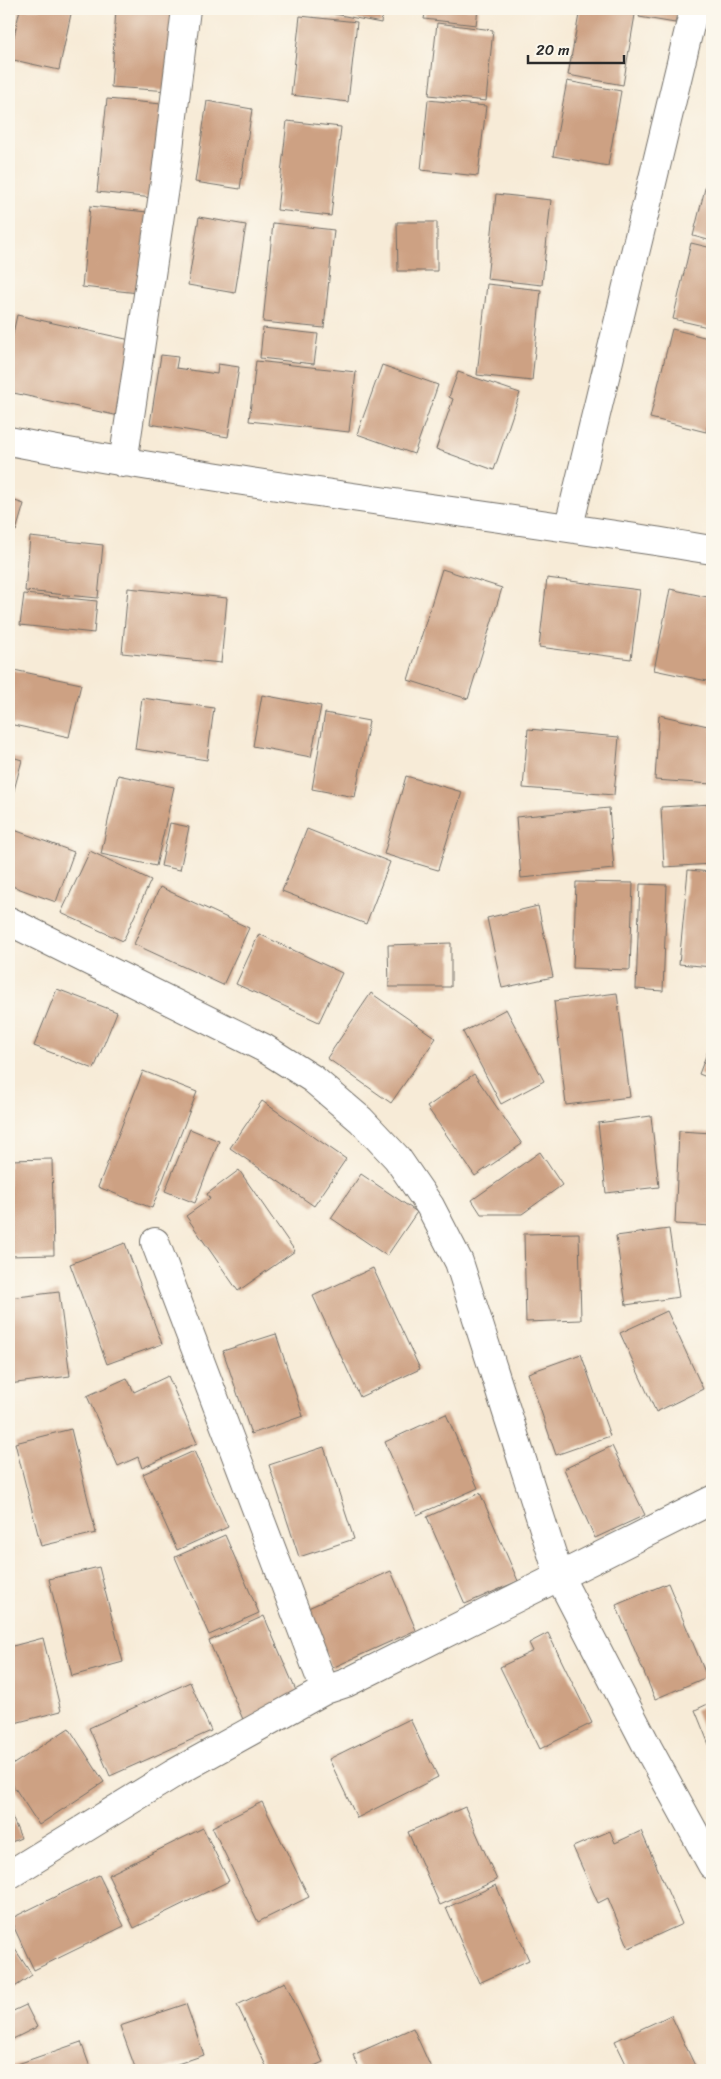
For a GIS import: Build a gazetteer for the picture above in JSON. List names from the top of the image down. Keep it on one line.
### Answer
{"scale_bar":"20 m"}
